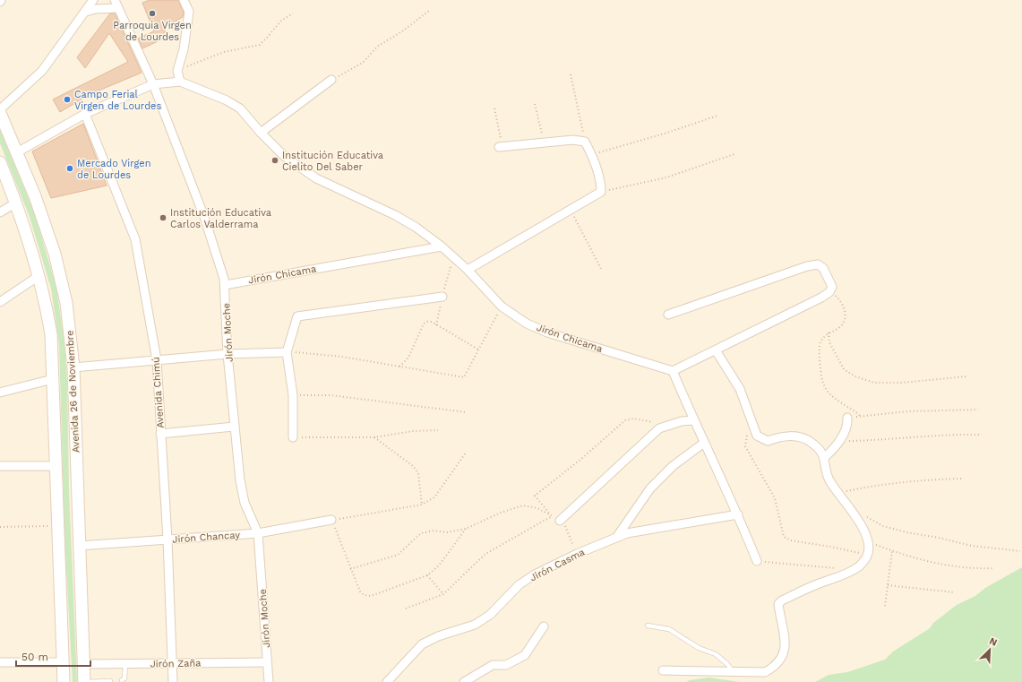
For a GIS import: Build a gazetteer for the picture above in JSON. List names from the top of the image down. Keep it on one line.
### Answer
{"streets":{"main road":["Avenida 26 de Noviembre"],"street":["Jirón Chicama","Jirón Moche","Avenida Chimú","Jirón Chancay","Jirón Casma","Jirón Zaña"]},"crossings":[["Jirón Chicama","Jirón Moche"],["Jirón Moche","Jirón Chancay"],["Jirón Moche","Jirón Zaña"],["Avenida 26 de Noviembre","Jirón Chancay"],["Avenida 26 de Noviembre","Jirón Zaña"],["Avenida Chimú","Jirón Chancay"],["Avenida Chimú","Jirón Zaña"]],"places":["Parroquia Virgen de Lourdes","Campo Ferial Virgen de Lourdes","Institución Educativa Cielito Del Saber","Mercado Virgen de Lourdes","Institución Educativa Carlos Valderrama"],"scale_bar":"50 m","north":"top right"}
